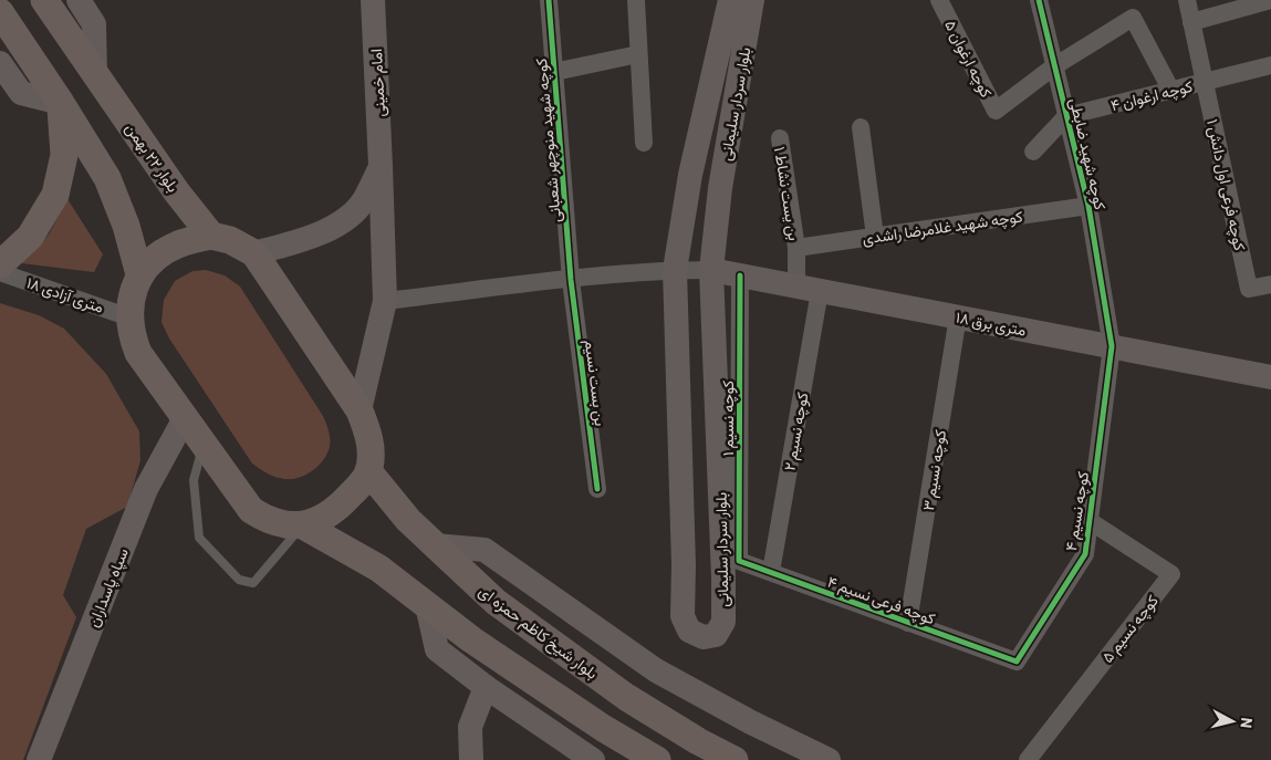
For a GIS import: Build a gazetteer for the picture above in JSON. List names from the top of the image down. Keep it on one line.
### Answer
{"streets":{"main road":["امام خمینی","بلوار سردار سلیمانی","بلوار ۲۲ بهمن","۱۸ متری برق","سپاه پاسداران","بلوار شیخ کاظم حمزه ای"],"street":["کوچه ارغوان ۵","کوچه ارغوان ۴","کوچه شهید منوچهر شعبانی","کوچه شهید ضابطی","کوچه فرعی اول دانش ۱","بن یست نشاط ۱","کوچه شهید غلامرضا راشدی","۱۸ متری آزادی","بن بست نسیم","کوچه نسیم ۱","کوچه نسیم ۲","کوچه نسیم ۳","کوچه نسیم ۴","کوچه فرعی نسیم ۴","کوچه نسیم ۵"]},"crossings":[["کوچه ارغوان ۵","کوچه شهید ضابطی"],["کوچه ارغوان ۴","کوچه شهید ضابطی"],["کوچه ارغوان ۴","کوچه فرعی اول دانش ۱"],["بلوار سردار سلیمانی","۱۸ متری برق"],["کوچه شهید منوچهر شعبانی","بن بست نسیم"],["کوچه شهید ضابطی","کوچه شهید غلامرضا راشدی"],["کوچه شهید ضابطی","۱۸ متری برق"],["کوچه شهید ضابطی","کوچه نسیم ۴"],["بن یست نشاط ۱","کوچه شهید غلامرضا راشدی"],["بن یست نشاط ۱","۱۸ متری برق"],["بن یست نشاط ۱","کوچه نسیم ۲"],["۱۸ متری برق","کوچه نسیم ۱"],["۱۸ متری برق","کوچه نسیم ۲"],["۱۸ متری برق","کوچه نسیم ۳"],["۱۸ متری برق","کوچه نسیم ۴"],["کوچه نسیم ۱","کوچه فرعی نسیم ۴"],["کوچه نسیم ۲","کوچه فرعی نسیم ۴"],["کوچه نسیم ۳","کوچه فرعی نسیم ۴"],["کوچه نسیم ۴","کوچه فرعی نسیم ۴"],["کوچه نسیم ۴","کوچه نسیم ۵"]],"north":"right"}
